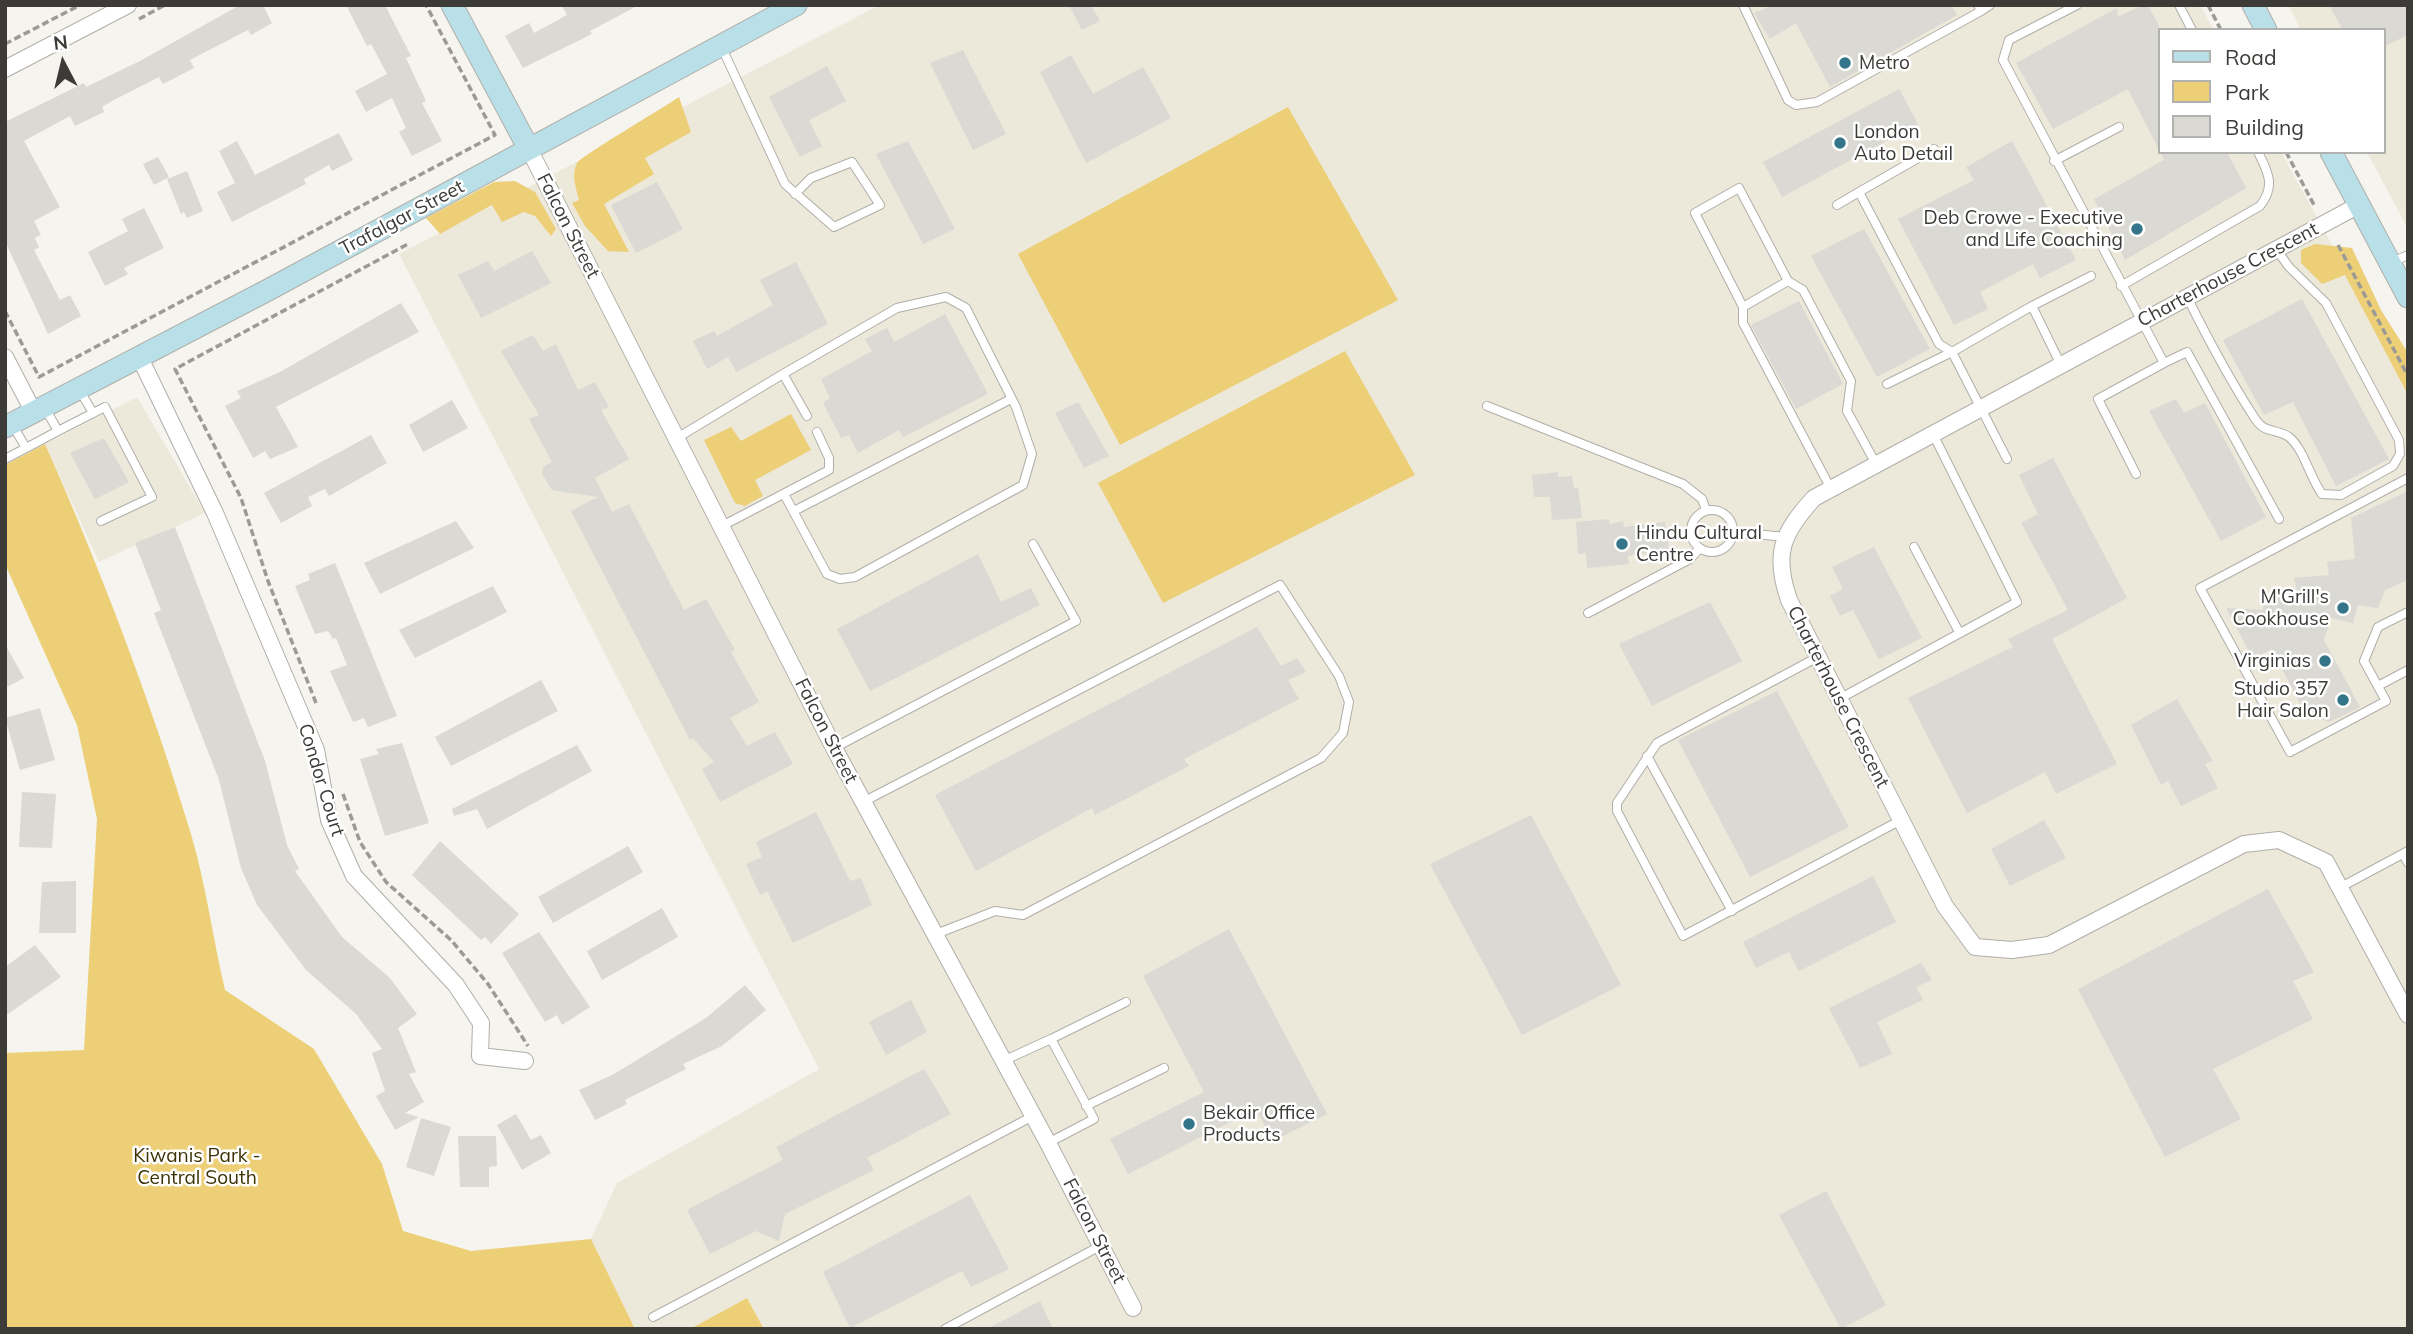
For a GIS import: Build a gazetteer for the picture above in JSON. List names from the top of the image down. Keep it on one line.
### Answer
{"streets":{"main road":["Trafalgar Street"],"street":["Falcon Street","Charterhouse Crescent","Condor Court"]},"crossings":[["Trafalgar Street","Falcon Street"],["Trafalgar Street","Condor Court"]],"parks":["Kiwanis Park - Central South"],"places":["Metro","London Auto Detail","Deb Crowe - Executive and Life Coaching","Hindu Cultural Centre","M'Grill's Cookhouse","Virginias","Studio 357 Hair Salon","Bekair Office Products"],"legend":["Road","Park","Building"],"north":"top"}
